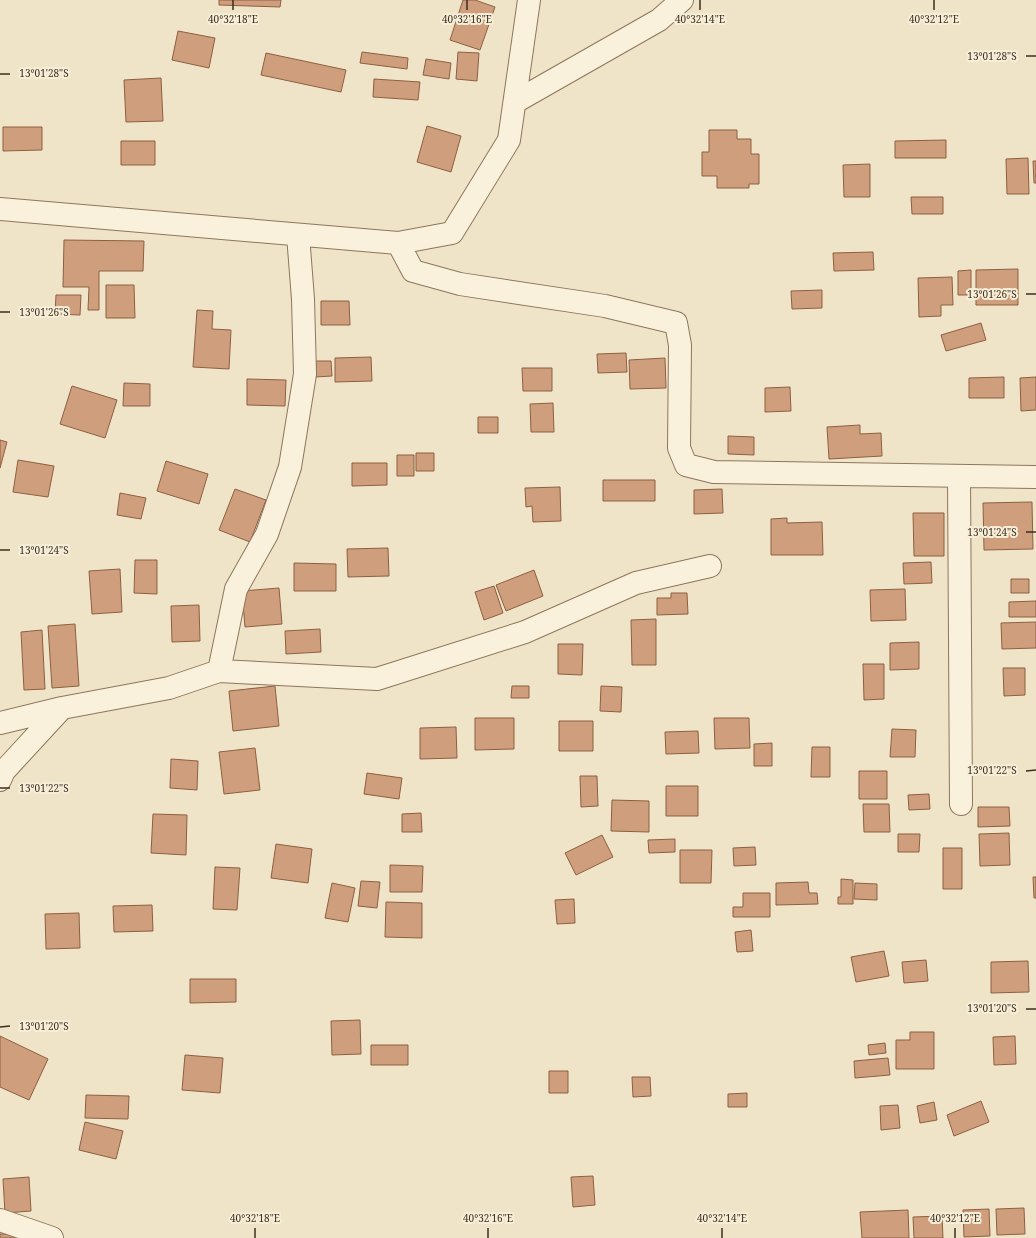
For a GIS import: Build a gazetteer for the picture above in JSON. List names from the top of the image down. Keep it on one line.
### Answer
{"coordinates":["40°32'18\"E","40°32'16\"E","40°32'14\"E","40°32'12\"E","13°01'28\"S","13°01'26\"S","13°01'24\"S","13°01'22\"S","13°01'20\"S"]}
